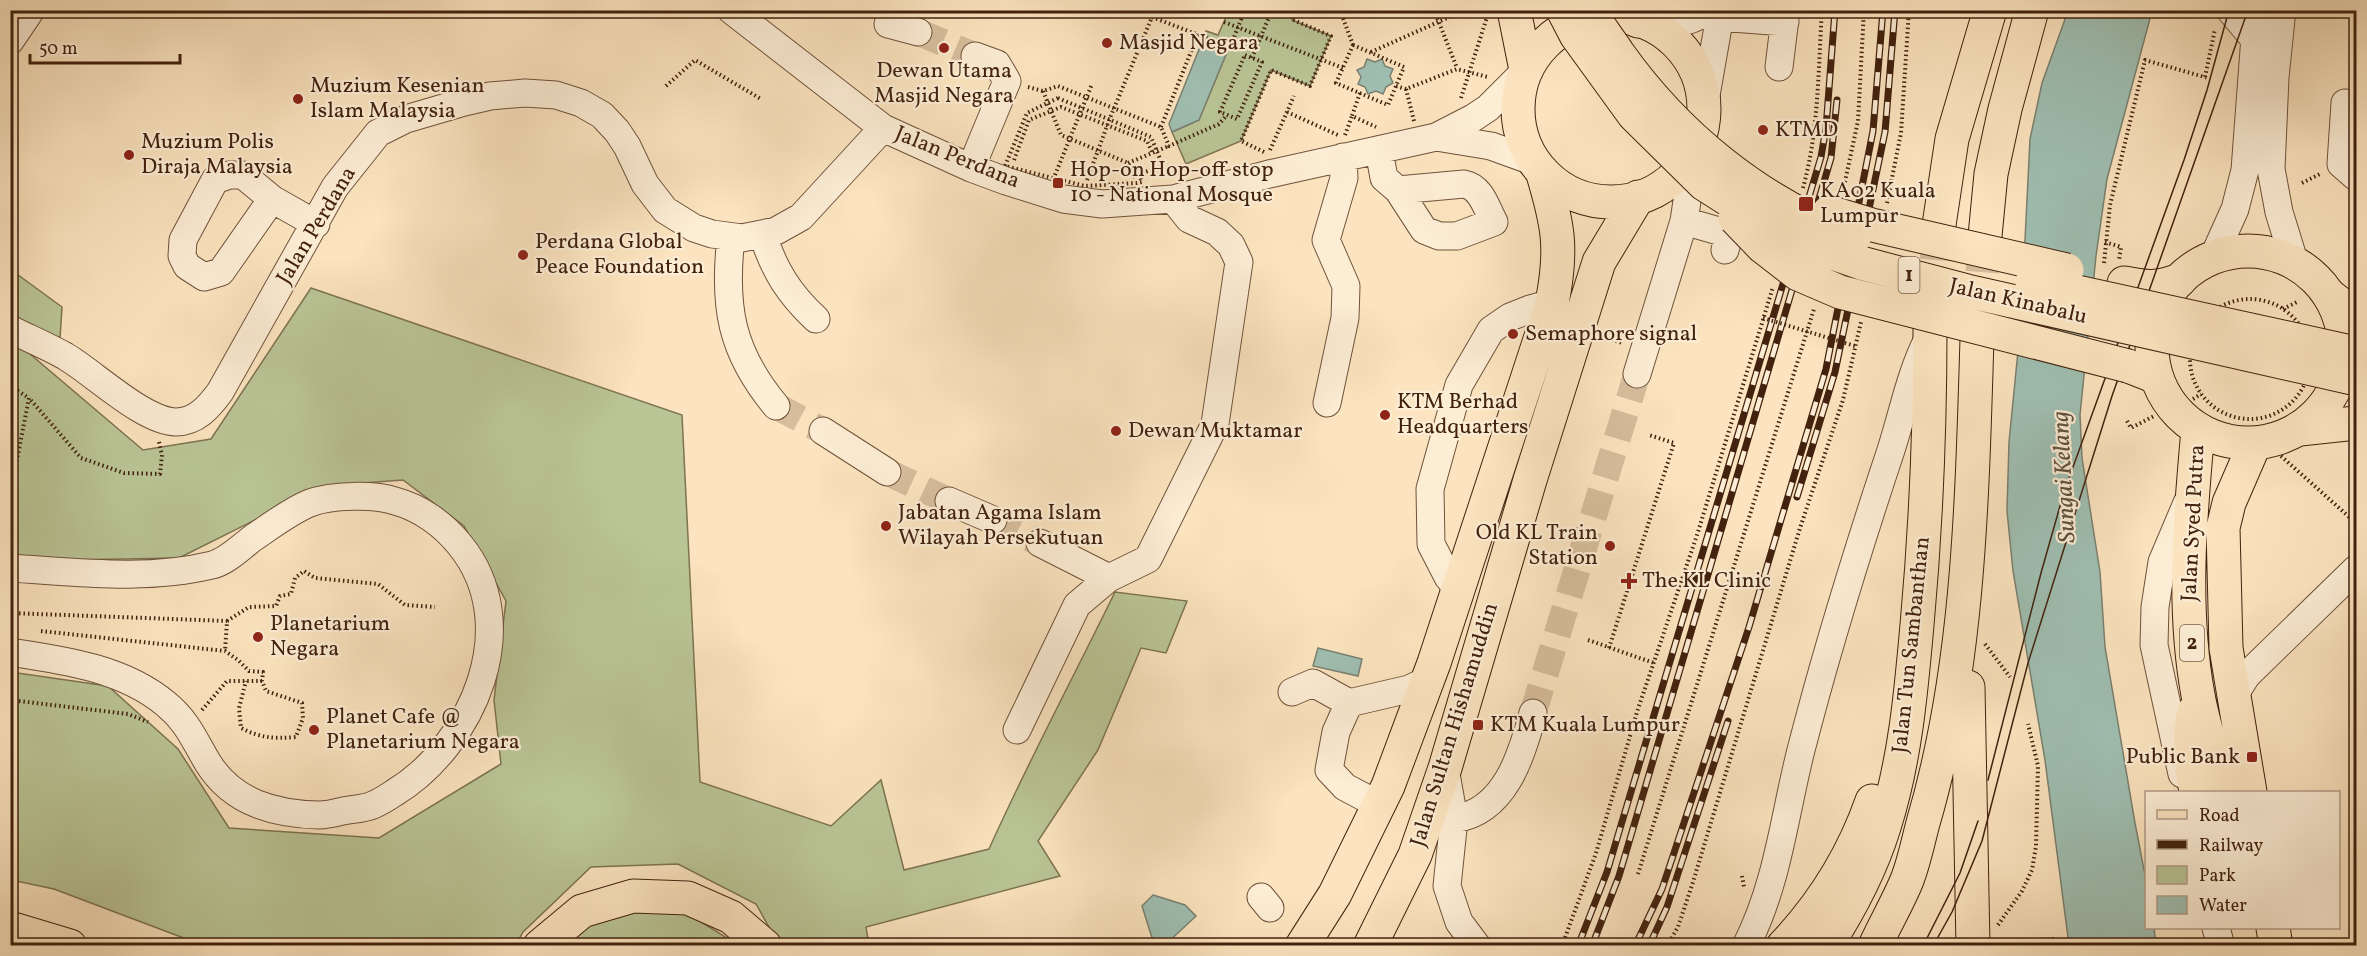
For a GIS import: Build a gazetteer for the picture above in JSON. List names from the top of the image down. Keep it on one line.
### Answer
{"streets":{"main road":["1","Jalan Kinabalu","Jalan Syed Putra","2","Jalan Tun Sambanthan","Jalan Sultan Hishamuddin"],"street":["Jalan Perdana"]},"crossings":[["Jalan Perdana","Jalan Sultan Hishamuddin"]],"water":["Sungai Kelang"],"places":{"other":["Masjid Negara","Dewan Utama Masjid Negara","Muzium Kesenian Islam Malaysia","KTMD","Muzium Polis Diraja Malaysia","Perdana Global Peace Foundation","Semaphore signal","KTM Berhad Headquarters","Dewan Muktamar","Jabatan Agama Islam Wilayah Persekutuan","Old KL Train Station","Planetarium Negara","Planet Cafe @ Planetarium Negara"],"transit":["Hop-on Hop-off stop 10 - National Mosque","KA02 Kuala Lumpur","KTM Kuala Lumpur","Public Bank"],"health":["The KL Clinic"]},"legend":["Road","Railway","Park","Water"],"scale_bar":"50 m"}
